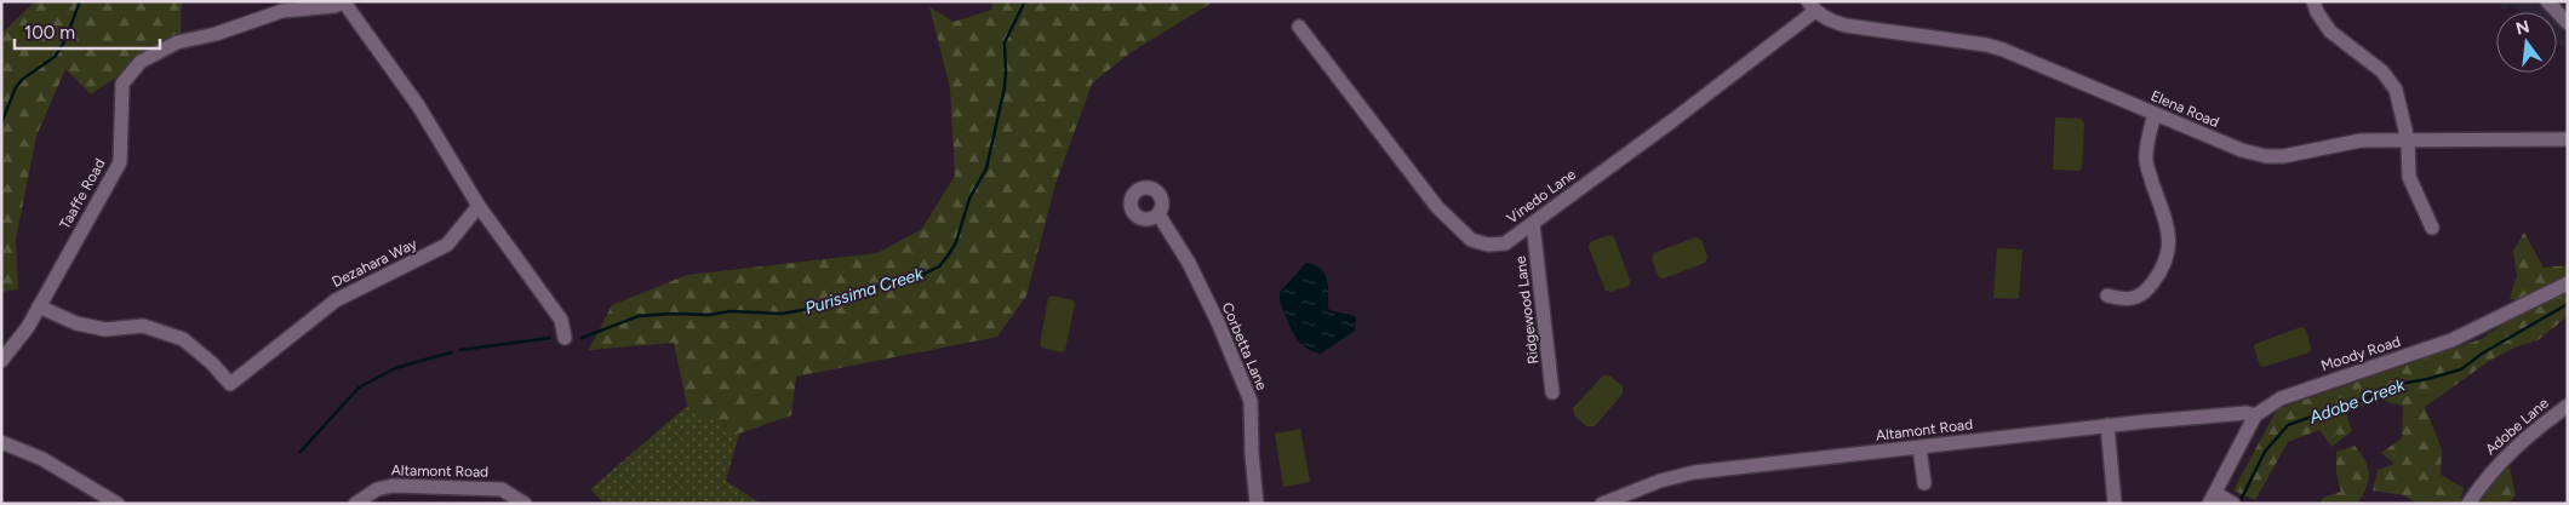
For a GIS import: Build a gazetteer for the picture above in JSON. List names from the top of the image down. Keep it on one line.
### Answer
{"streets":{"street":["Elena Road","Taaffe Road","Vinedo Lane","Dezahara Way","Ridgewood Lane","Corbetta Lane","Moody Road","Adobe Lane","Altamont Road"]},"crossings":[["Elena Road","Vinedo Lane"],["Taaffe Road","Dezahara Way"],["Vinedo Lane","Ridgewood Lane"],["Moody Road","Altamont Road"]],"water":["Purissima Creek","Adobe Creek"],"scale_bar":"100 m","north":"top"}
